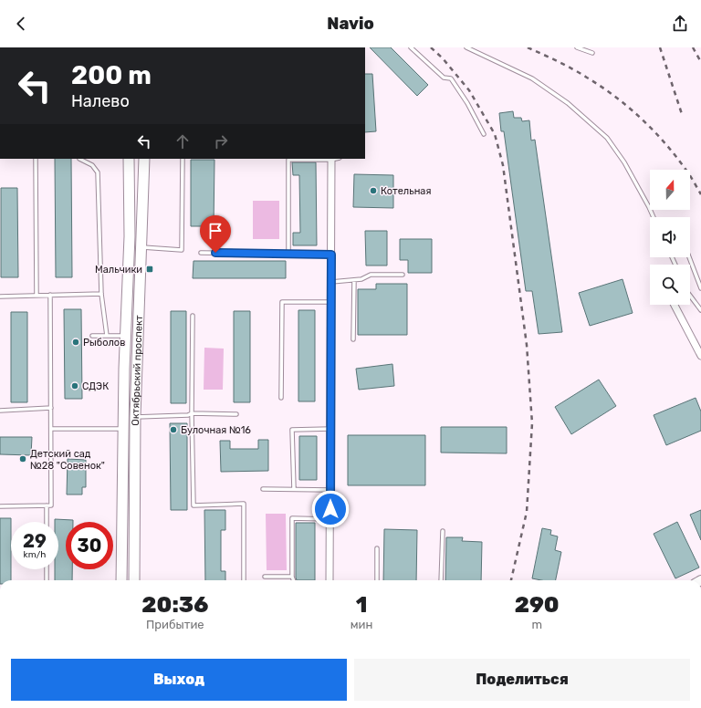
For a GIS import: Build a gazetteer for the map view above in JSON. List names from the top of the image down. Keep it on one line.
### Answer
{"streets":{"main road":["Октябрьский проспект"]},"places":{"other":["Котельная","Рыболов","СДЭК","Булочная №16","Детский сад №28 \"Совенок\""],"transit":["Мальчики"]},"north":"top","page":{"header":"Navio","turn":["200 m","Налево"],"speed":"29 km/h","limit":"30","eta":["20:36","Прибытие","1","мин","290","m"],"buttons":["Выход","Поделиться"]}}
